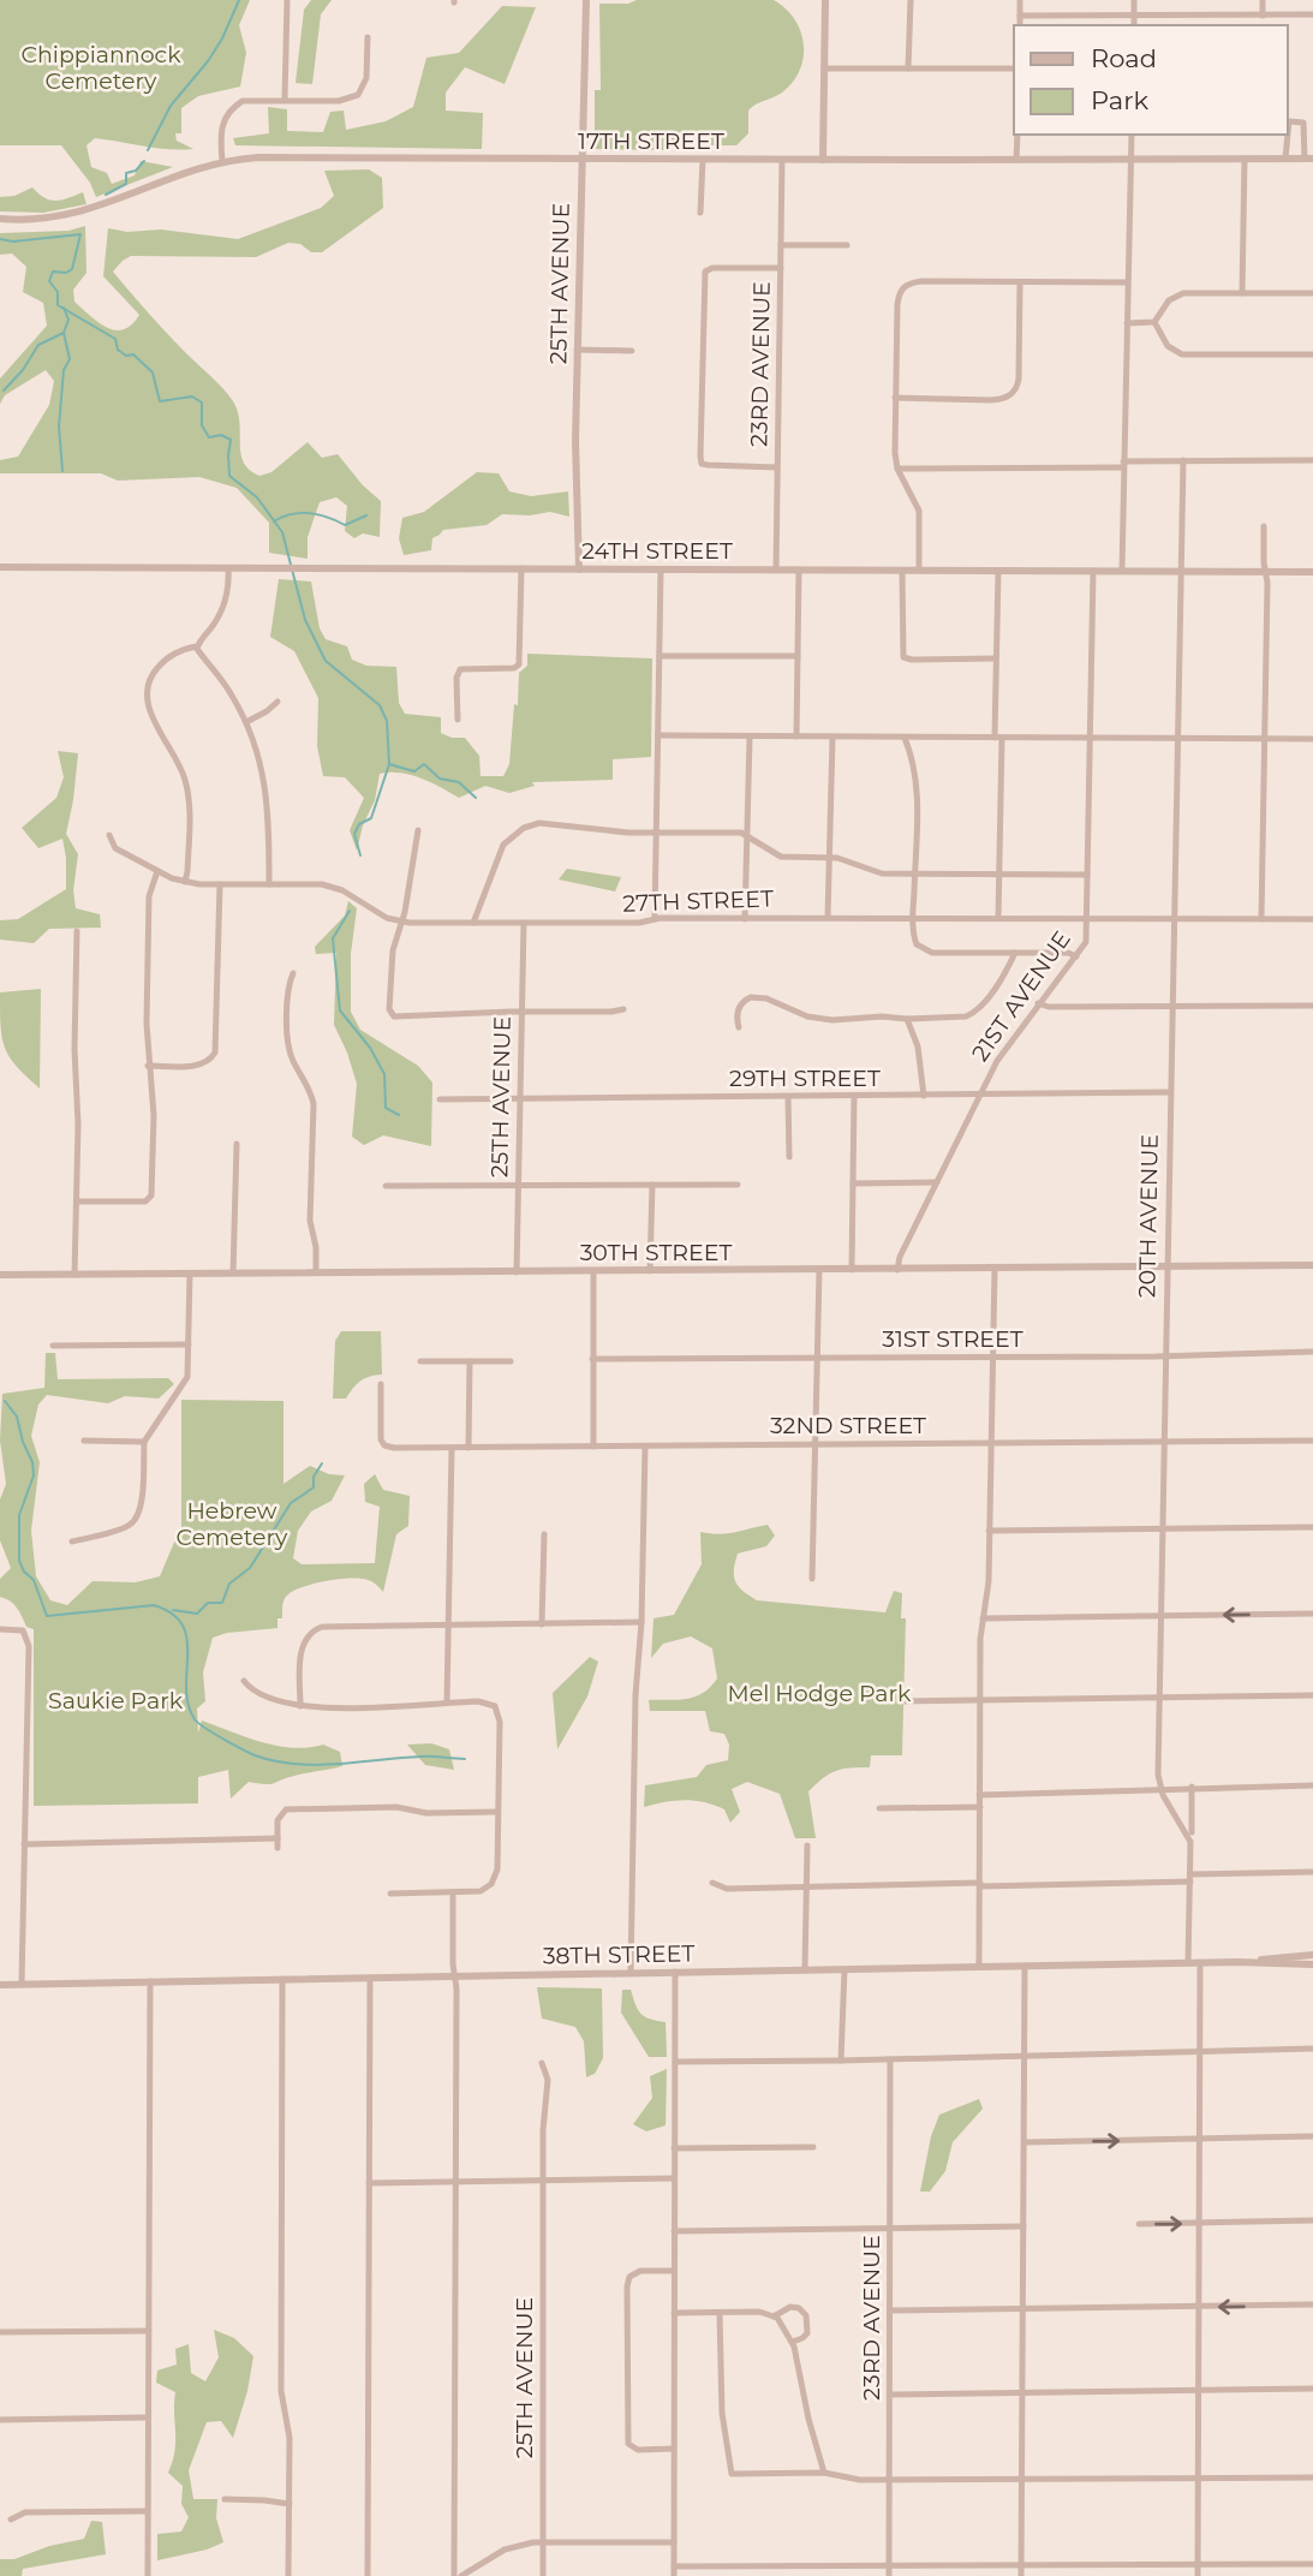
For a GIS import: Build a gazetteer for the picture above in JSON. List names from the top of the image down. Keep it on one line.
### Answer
{"streets":{"street":["17TH STREET","25TH AVENUE","23RD AVENUE","24TH STREET","27TH STREET","21ST AVENUE","29TH STREET","20TH AVENUE","30TH STREET","31ST STREET","32ND STREET","38TH STREET"]},"crossings":[["17TH STREET","25TH AVENUE"],["17TH STREET","23RD AVENUE"],["25TH AVENUE","24TH STREET"],["25TH AVENUE","27TH STREET"],["25TH AVENUE","29TH STREET"],["25TH AVENUE","30TH STREET"],["23RD AVENUE","24TH STREET"],["24TH STREET","21ST AVENUE"],["24TH STREET","20TH AVENUE"],["27TH STREET","21ST AVENUE"],["27TH STREET","20TH AVENUE"],["21ST AVENUE","29TH STREET"],["21ST AVENUE","30TH STREET"],["29TH STREET","20TH AVENUE"],["20TH AVENUE","30TH STREET"],["20TH AVENUE","31ST STREET"],["20TH AVENUE","32ND STREET"],["20TH AVENUE","38TH STREET"]],"parks":["Chippiannock Cemetery","Hebrew Cemetery","Mel Hodge Park","Saukie Park"],"legend":["Road","Park"]}
